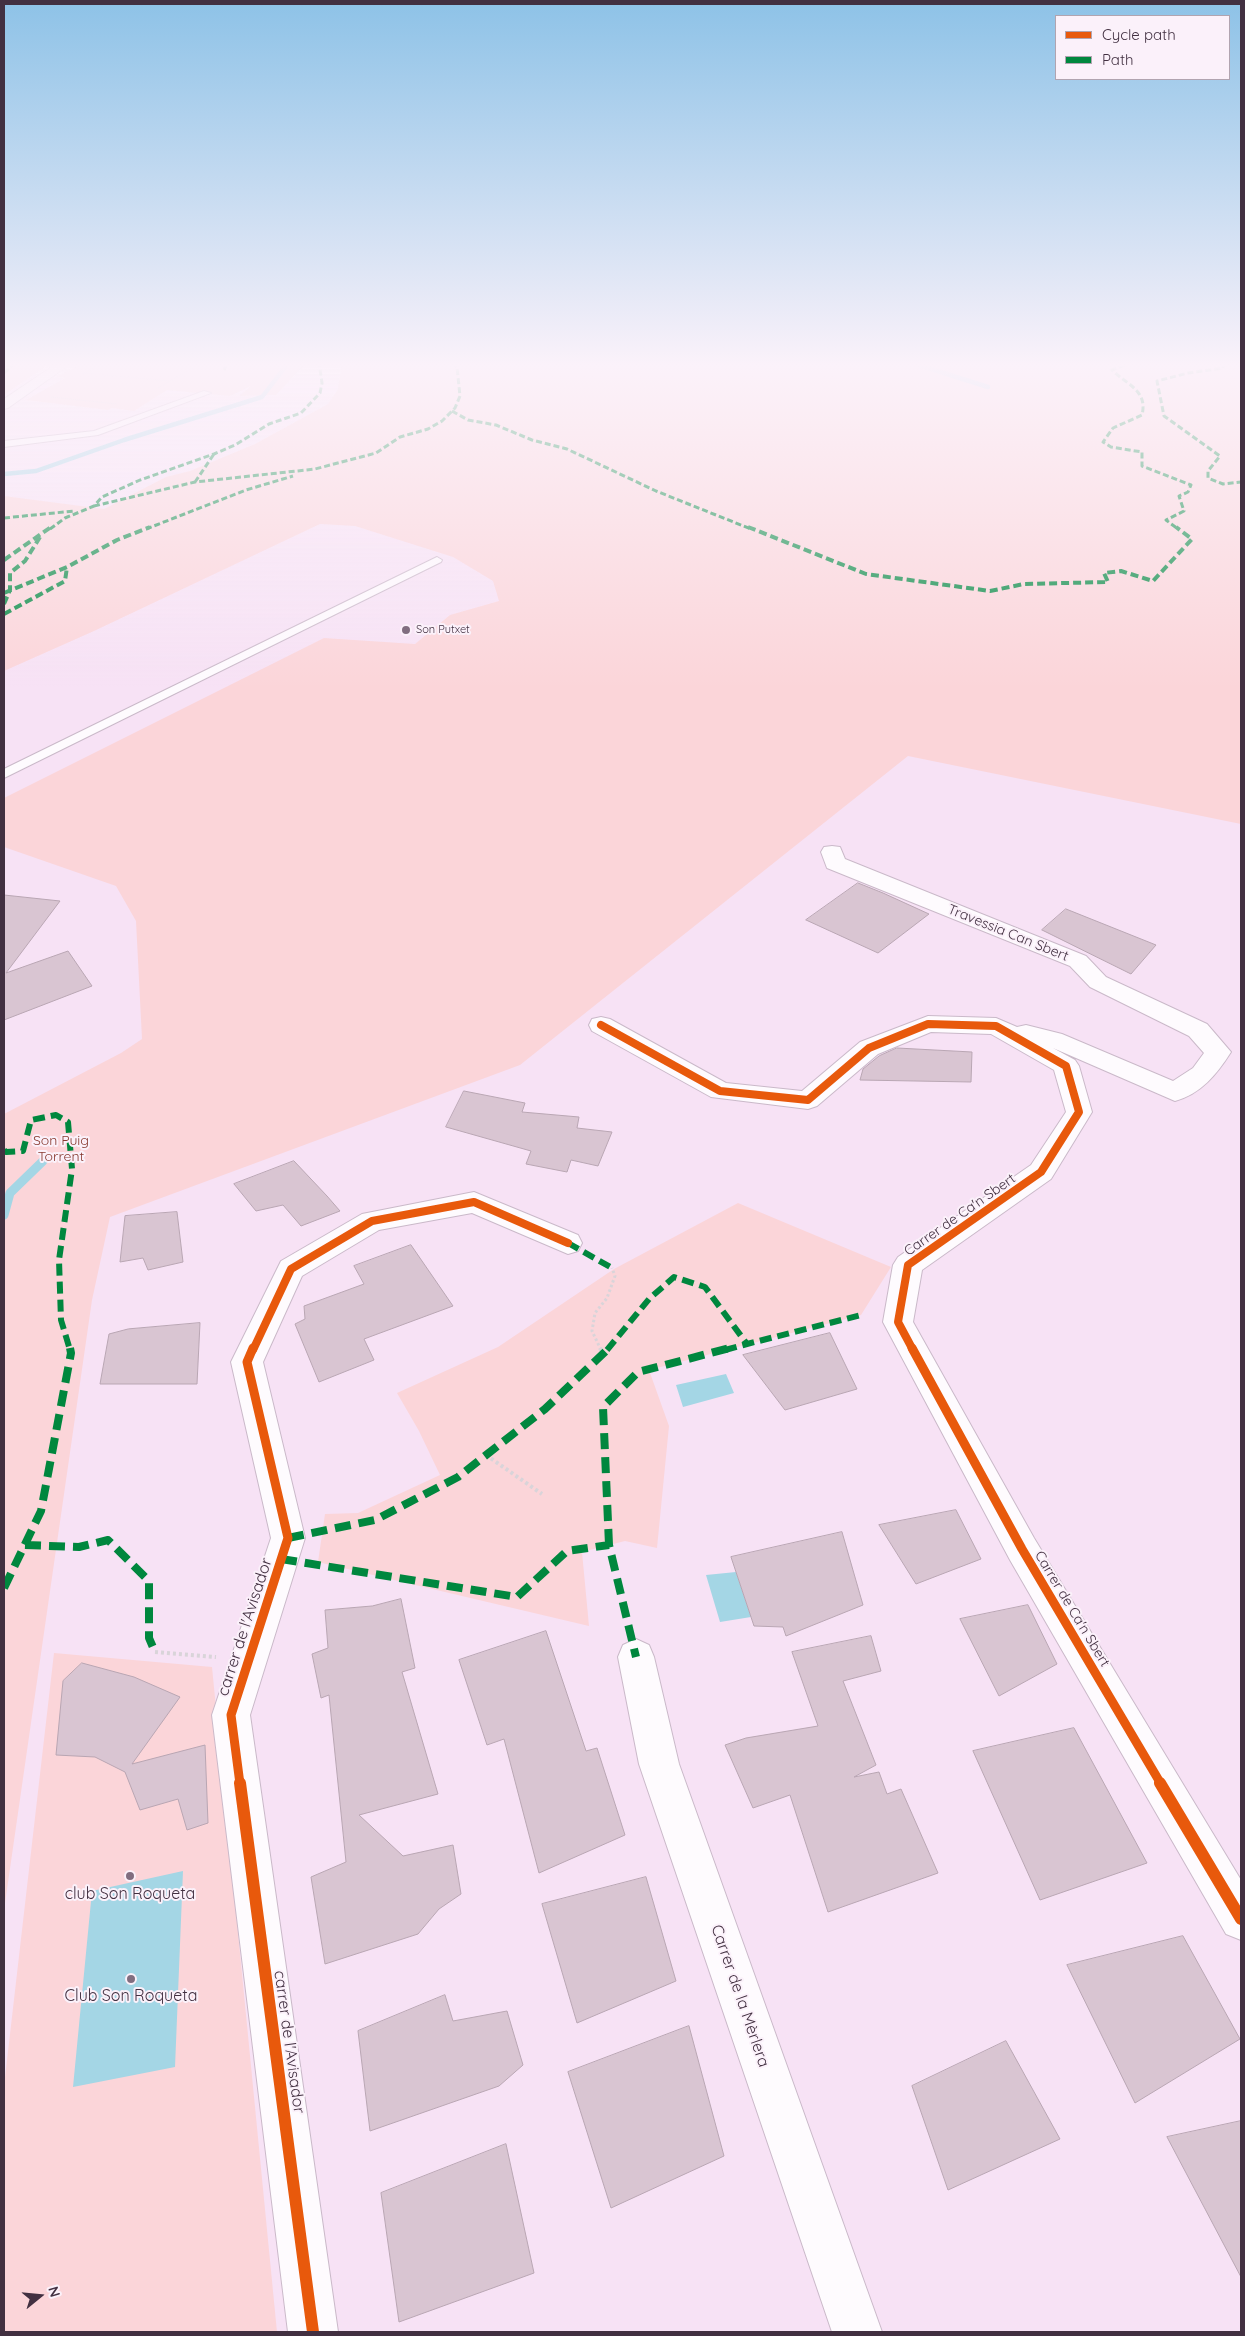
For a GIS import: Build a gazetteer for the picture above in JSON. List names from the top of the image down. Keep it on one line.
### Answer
{"streets":{"street":["Travessia Can Sbert","Carrer de Ca'n Sbert","carrer de l'Avisador","Carrer de la Mèrlera"]},"crossings":[["Travessia Can Sbert","Carrer de Ca'n Sbert"]],"parks":["Son Puig Torrent"],"places":["Son Putxet","club Son Roqueta","Club Son Roqueta"],"legend":["Cycle path","Path"],"north":"right"}
